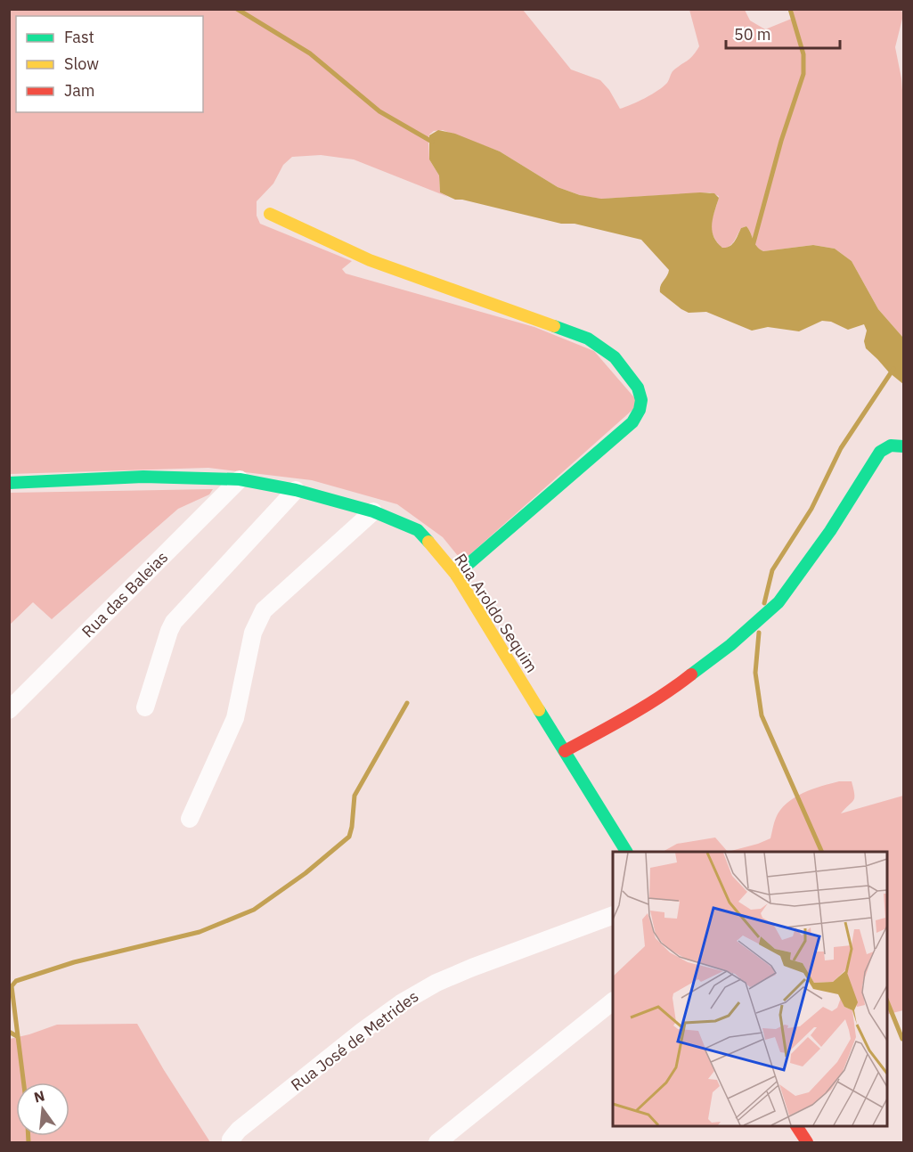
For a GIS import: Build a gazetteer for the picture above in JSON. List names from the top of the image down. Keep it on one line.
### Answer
{"streets":{"street":["Rua das Baleias","Rua Aroldo Sequim","Rua José de Metrides"]},"crossings":[["Rua das Baleias","Rua Aroldo Sequim"]],"legend":["Fast","Slow","Jam"],"scale_bar":"50 m","north":"top"}
